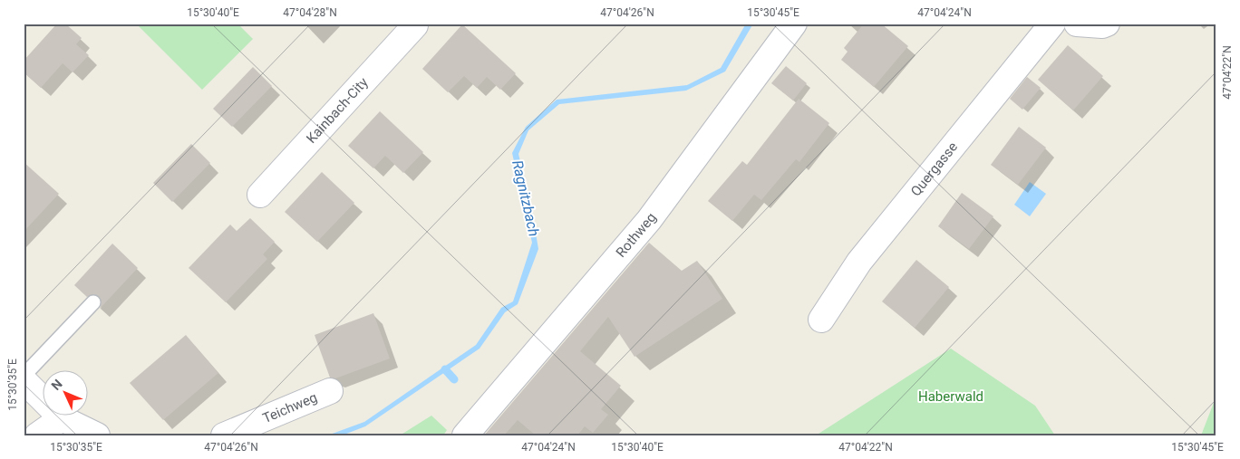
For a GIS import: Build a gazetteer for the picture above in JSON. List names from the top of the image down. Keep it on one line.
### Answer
{"streets":{"street":["Kainbach-City","Quergasse","Rothweg","Teichweg"]},"water":["Ragnitzbach"],"parks":["Haberwald"],"north":"top left","coordinates":["15°30'40\"E","47°04'28\"N","47°04'26\"N","15°30'45\"E","47°04'24\"N","47°04'22\"N","15°30'35\"E"]}
